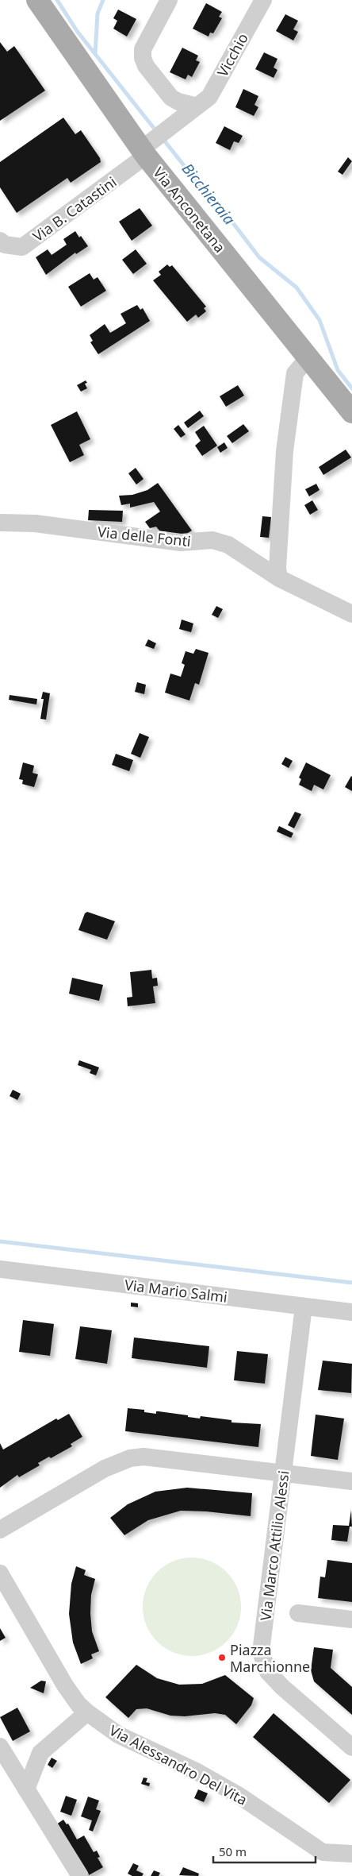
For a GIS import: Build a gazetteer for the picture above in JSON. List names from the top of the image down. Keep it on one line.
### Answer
{"streets":{"main road":["Via Anconetana"],"street":["Vicchio","Via B. Catastini","Via delle Fonti","Via Mario Salmi","Via Marco Attilio Alessi","Via Alessandro Del Vita"]},"crossings":[["Vicchio","Via B. Catastini"],["Vicchio","Via Anconetana"],["Via B. Catastini","Via Anconetana"],["Via Mario Salmi","Via Marco Attilio Alessi"]],"water":["Bicchieraia"],"places":["Piazza Marchionne"],"scale_bar":"50 m"}
